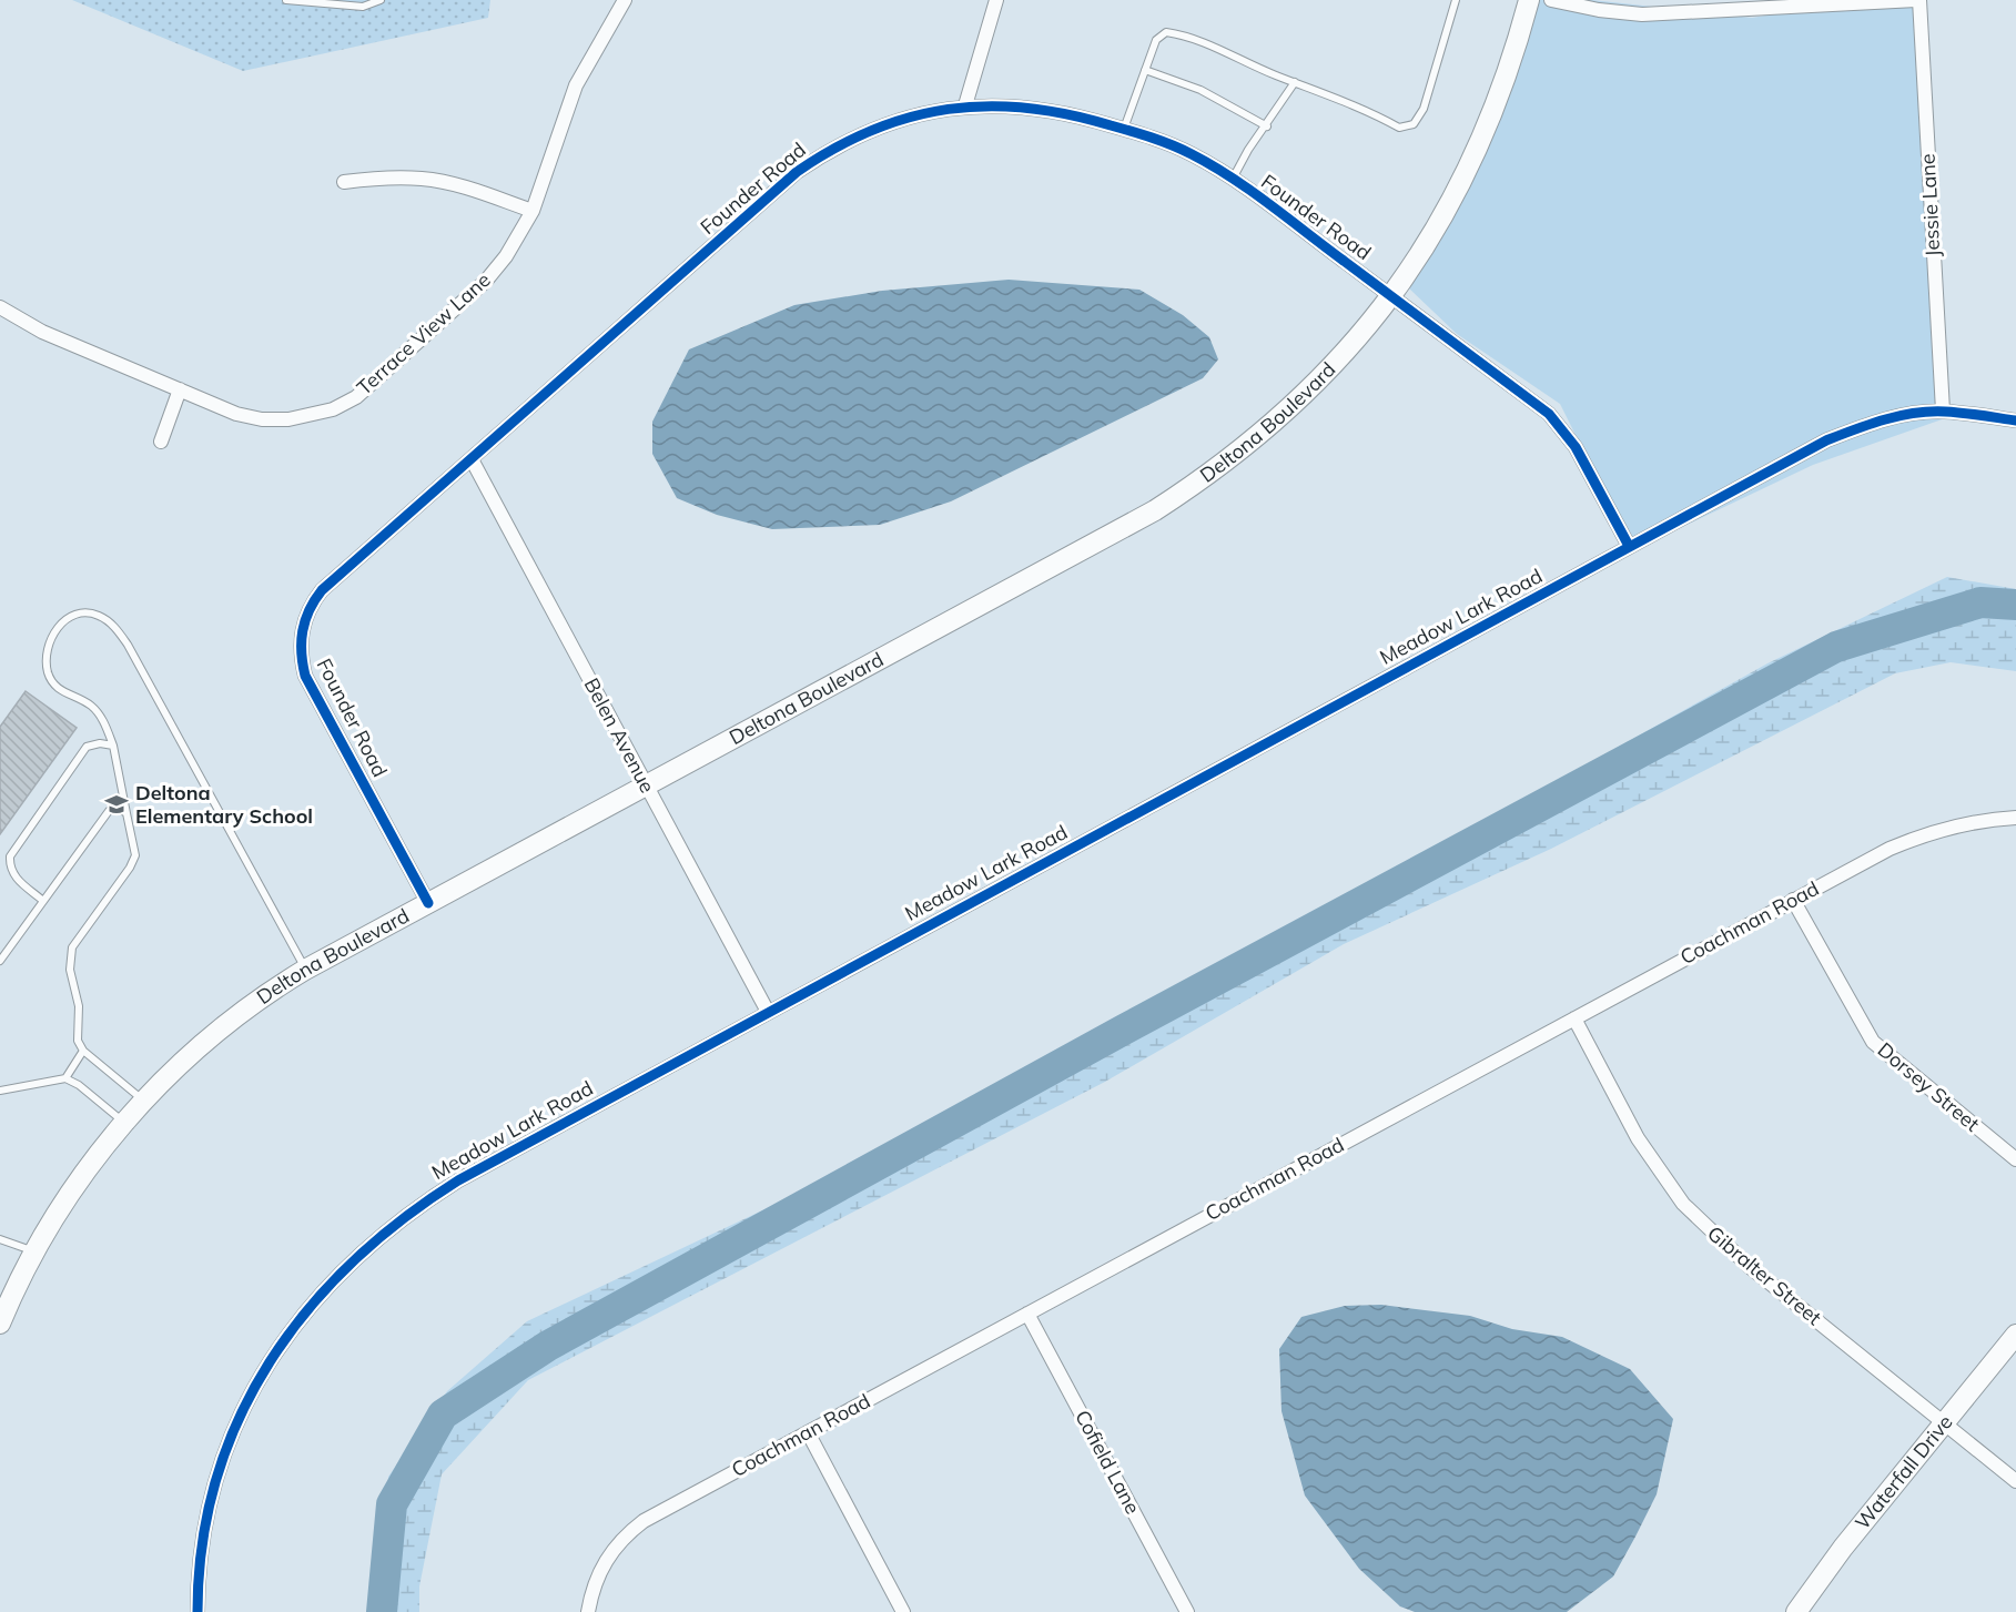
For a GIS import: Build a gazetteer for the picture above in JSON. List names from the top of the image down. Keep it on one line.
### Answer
{"streets":{"main road":["Deltona Boulevard","Waterfall Drive"],"street":["Founder Road","Jessie Lane","Terrace View Lane","Meadow Lark Road","Belen Avenue","Coachman Road","Dorsey Street","Gibralter Street","Cofield Lane"]},"crossings":[["Founder Road","Deltona Boulevard"],["Founder Road","Meadow Lark Road"],["Founder Road","Belen Avenue"],["Jessie Lane","Meadow Lark Road"],["Deltona Boulevard","Belen Avenue"],["Meadow Lark Road","Belen Avenue"],["Coachman Road","Dorsey Street"],["Coachman Road","Gibralter Street"],["Coachman Road","Cofield Lane"],["Gibralter Street","Waterfall Drive"]],"places":{"school or university":["Deltona Elementary School"]}}
